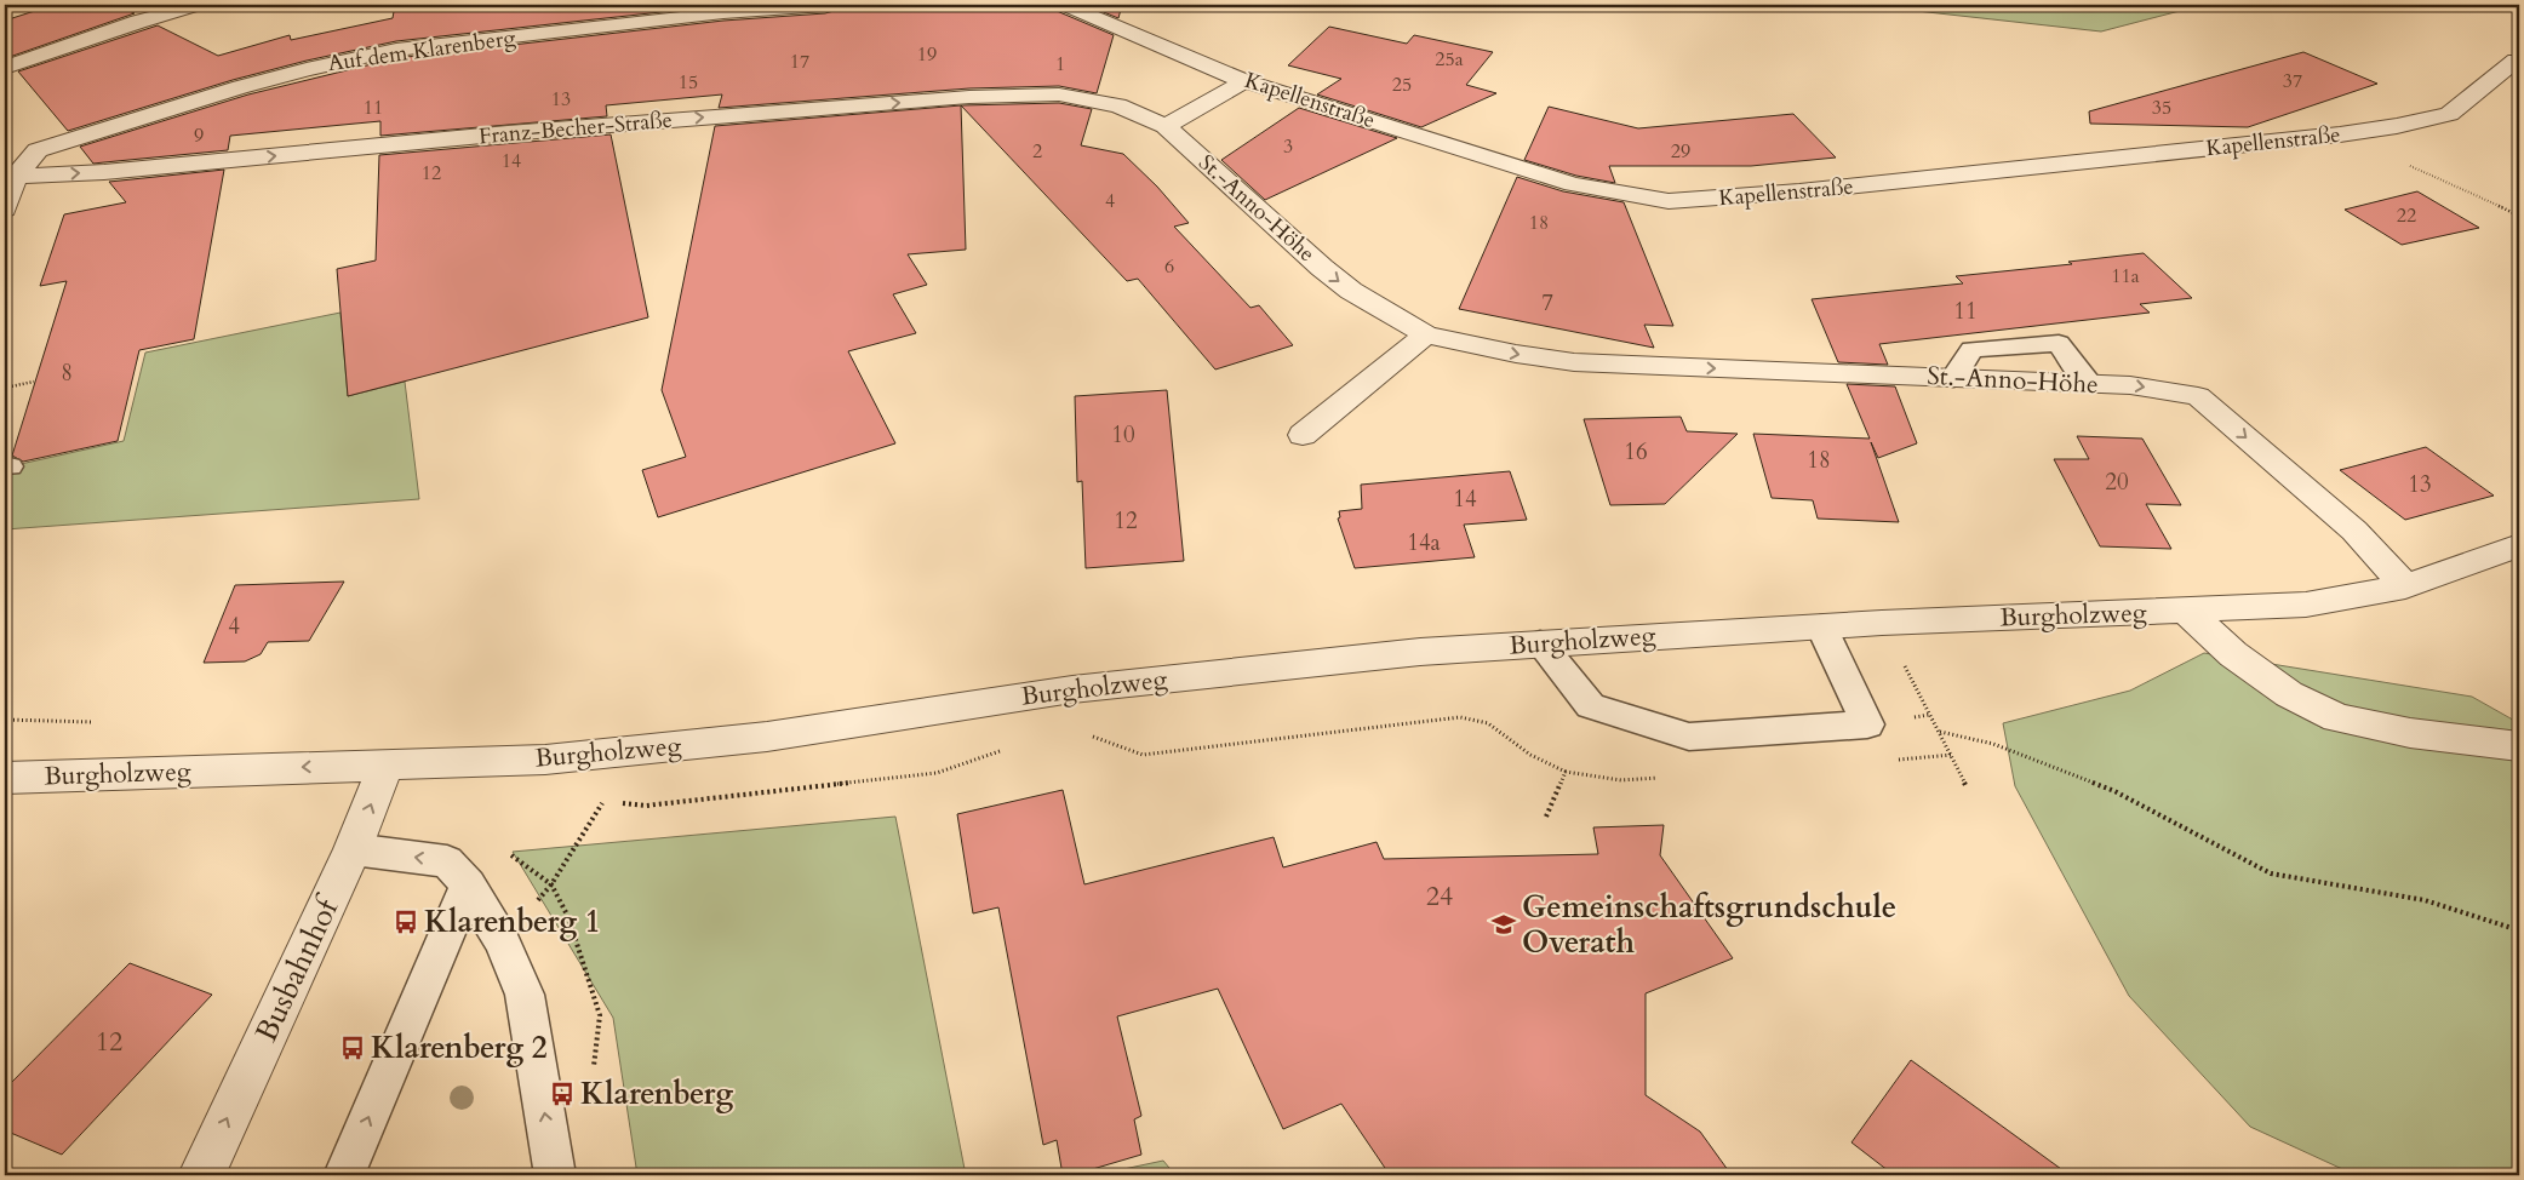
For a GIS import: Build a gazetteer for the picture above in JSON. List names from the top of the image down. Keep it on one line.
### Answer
{"streets":{"street":["Auf dem Klarenberg","Kapellenstraße","Franz-Becher-Straße","St.-Anno-Höhe","Burgholzweg","Busbahnhof"]},"crossings":[["Auf dem Klarenberg","Franz-Becher-Straße"],["Franz-Becher-Straße","St.-Anno-Höhe"],["St.-Anno-Höhe","Burgholzweg"],["Burgholzweg","Busbahnhof"]],"one_way":["Franz-Becher-Straße","St.-Anno-Höhe","Busbahnhof"],"places":{"bus stop":["Klarenberg 1","Klarenberg 2","Klarenberg"],"school or university":["Gemeinschaftsgrundschule Overath"]},"house_numbers":["19","25a","17","1","37","15","25","13","11","35","9","3","2","29","14","12","4","22","18","6","11a","7","11","8","10","16","18","20","13","14","12","14a","4","24","12"]}
